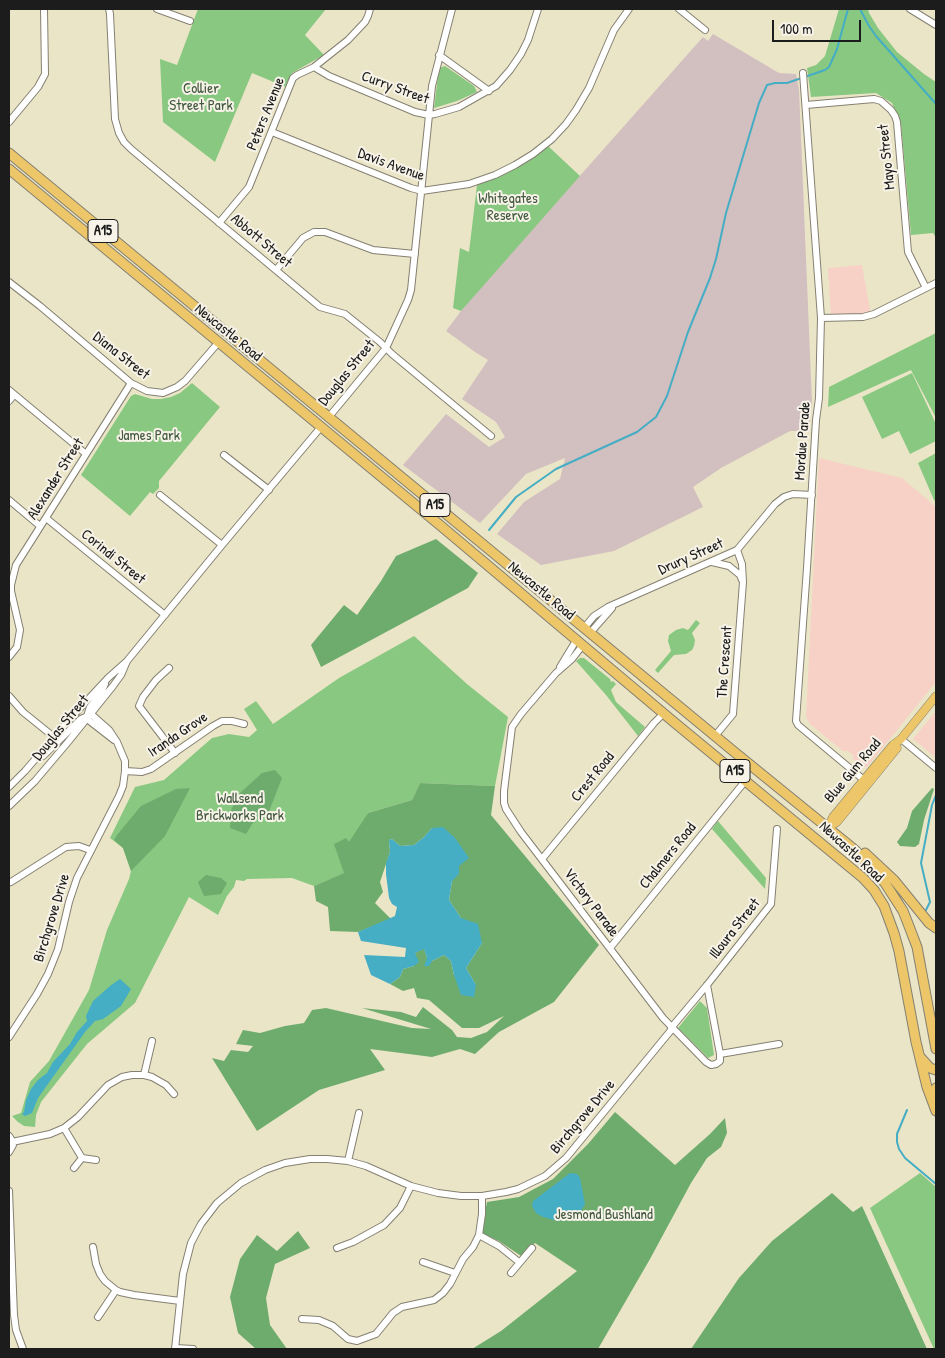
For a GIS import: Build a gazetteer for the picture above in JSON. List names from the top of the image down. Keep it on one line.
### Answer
{"streets":{"highway":["A15","Newcastle Road","Douglas Street"],"main road":["Blue Gum Road"],"street":["Curry Street","Peters Avenue","Mayo Street","Davis Avenue","Abbott Street","Diana Street","Mordue Parade","Alexander Street","Corindi Street","Drury Street","The Crescent","Iranda Grove","Crest Road","Chalmers Road","Victory Parade","Birchgrove Drive","Illoura Street"]},"crossings":[["Curry Street","Peters Avenue"],["Curry Street","Douglas Street"],["Peters Avenue","Davis Avenue"],["Peters Avenue","Abbott Street"],["Mayo Street","Mordue Parade"],["Davis Avenue","Douglas Street"],["A15","Newcastle Road"],["Abbott Street","Douglas Street"],["Newcastle Road","Diana Street"],["Newcastle Road","Douglas Street"],["Newcastle Road","Drury Street"],["Newcastle Road","The Crescent"],["Newcastle Road","Blue Gum Road"],["Newcastle Road","Crest Road"],["Newcastle Road","Chalmers Road"],["Newcastle Road","Victory Parade"],["Diana Street","Alexander Street"],["Douglas Street","Corindi Street"],["Douglas Street","Birchgrove Drive"],["Mordue Parade","Drury Street"],["Mordue Parade","Blue Gum Road"],["Alexander Street","Corindi Street"],["Drury Street","The Crescent"],["Iranda Grove","Birchgrove Drive"],["Crest Road","Victory Parade"],["Chalmers Road","Victory Parade"],["Victory Parade","Birchgrove Drive"],["Victory Parade","Illoura Street"],["Birchgrove Drive","Illoura Street"]],"parks":["Collier Street Park","Whitegates Reserve","James Park","Wallsend Brickworks Park","Jesmond Bushland"],"scale_bar":"100 m"}
